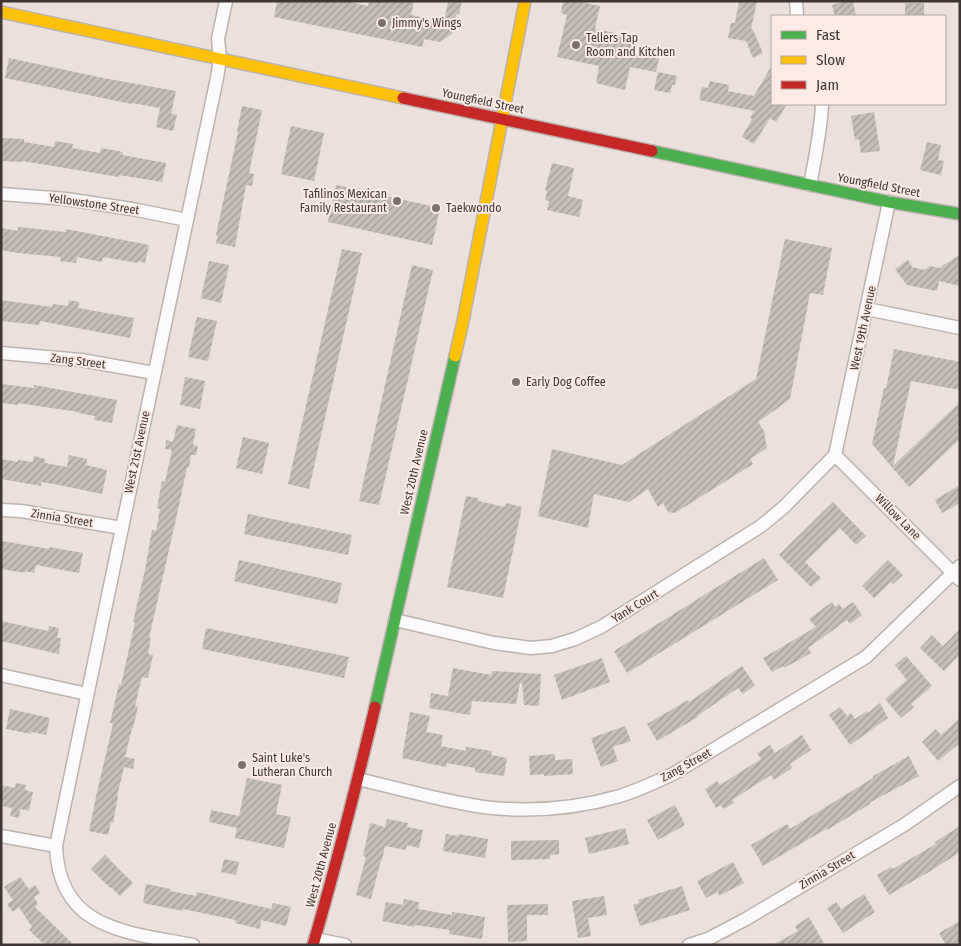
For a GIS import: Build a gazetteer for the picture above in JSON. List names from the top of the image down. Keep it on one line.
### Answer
{"streets":{"street":["Youngfield Street","Yellowstone Street","West 19th Avenue","Zang Street","West 21st Avenue","West 20th Avenue","Willow Lane","Zinnia Street","Yank Court"]},"crossings":[["Youngfield Street","West 19th Avenue"],["Youngfield Street","West 21st Avenue"],["Youngfield Street","West 20th Avenue"],["Yellowstone Street","West 21st Avenue"],["West 19th Avenue","Willow Lane"],["West 19th Avenue","Yank Court"],["Zang Street","West 21st Avenue"],["Zang Street","West 20th Avenue"],["Zang Street","Willow Lane"],["West 21st Avenue","Zinnia Street"],["West 20th Avenue","Yank Court"],["Willow Lane","Yank Court"]],"places":["Jimmy's Wings","Tellers Tap Room and Kitchen","Tafilinos Mexican Family Restaurant","Taekwondo","Early Dog Coffee","Saint Luke's Lutheran Church"],"legend":["Fast","Slow","Jam"]}
